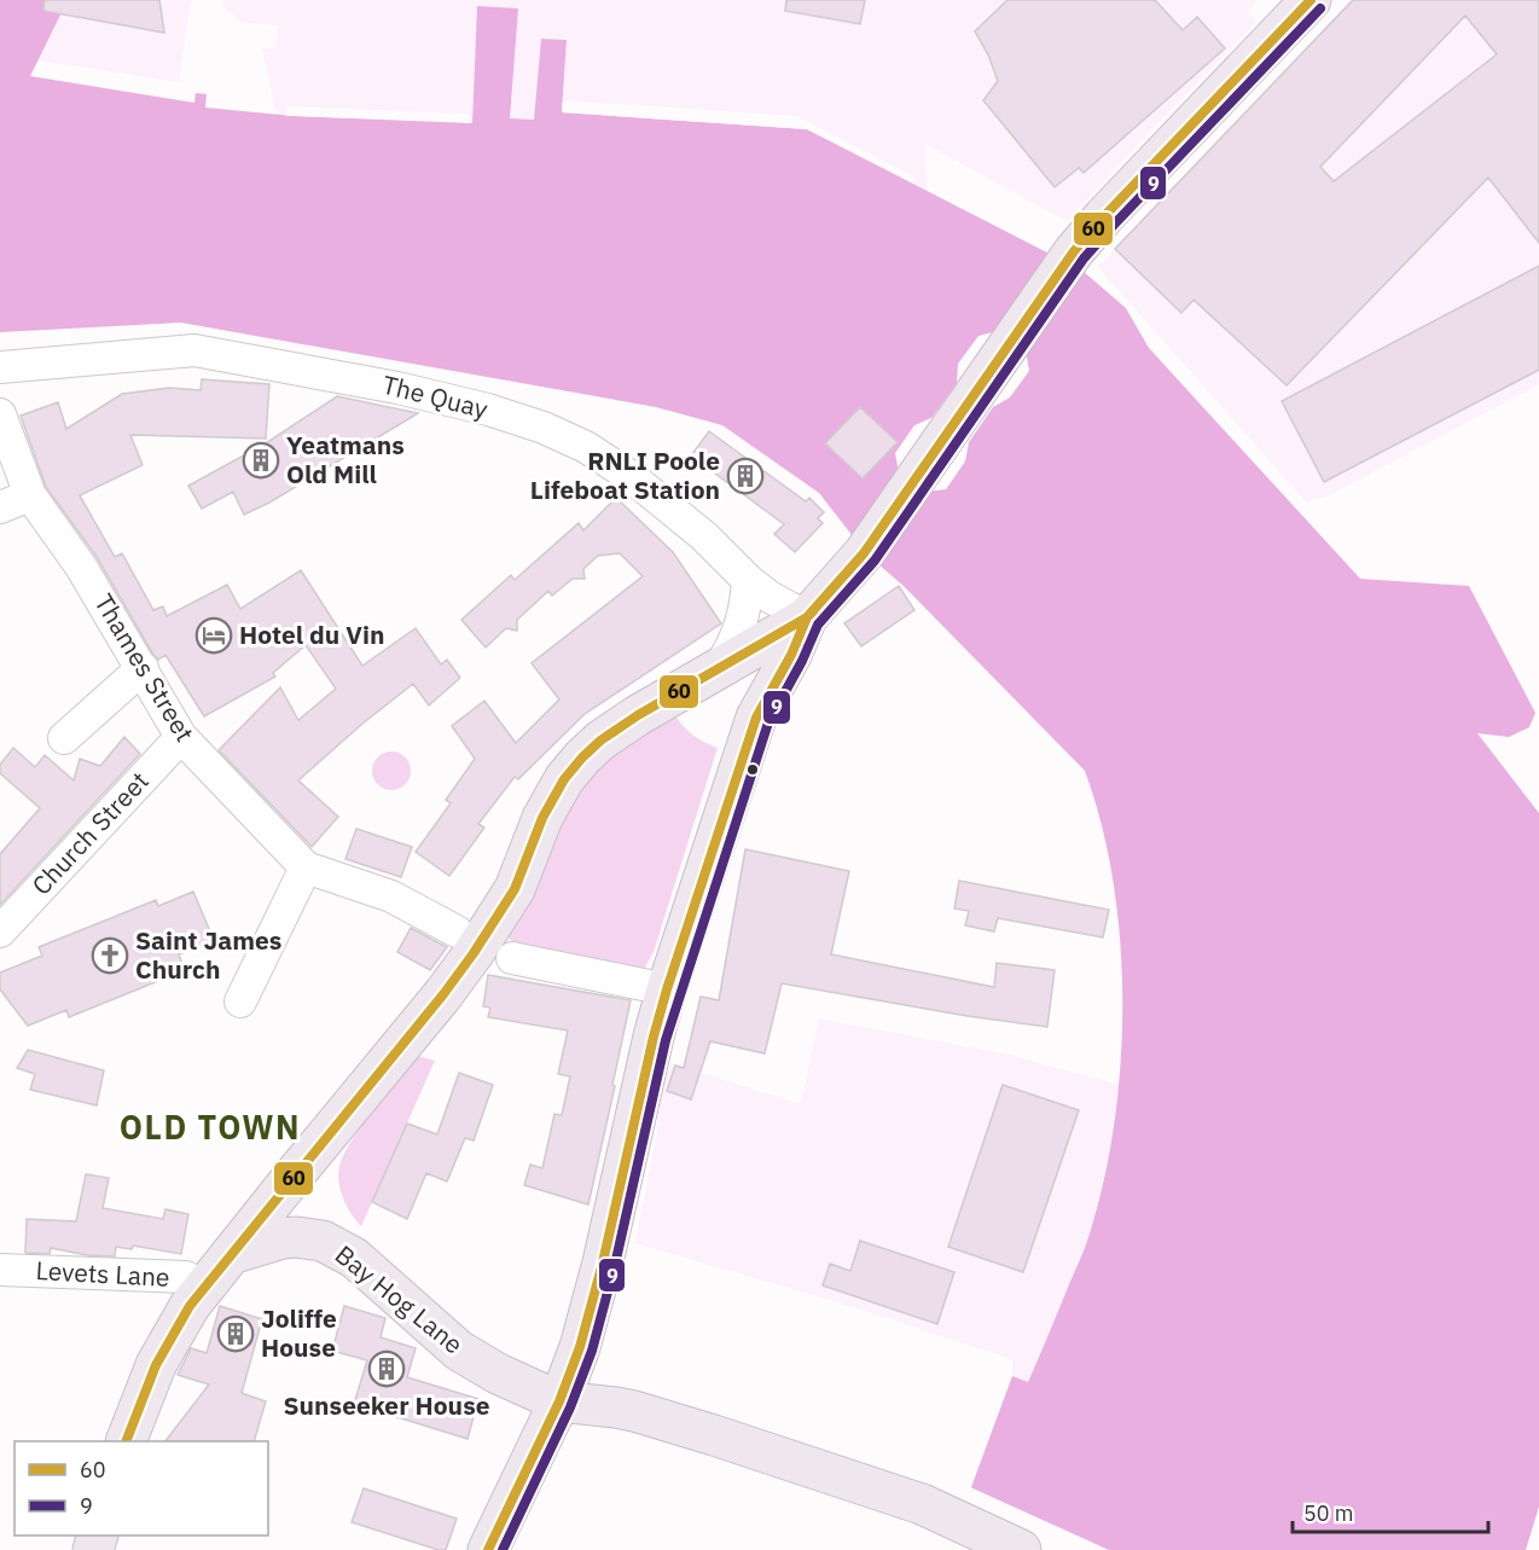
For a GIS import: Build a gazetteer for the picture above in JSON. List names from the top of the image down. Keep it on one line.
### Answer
{"streets":{"highway":["Bay Hog Lane"],"street":["The Quay","Thames Street","Church Street","Levets Lane"]},"crossings":[["Thames Street","Church Street"]],"districts":["OLD TOWN"],"places":{"building":["Yeatmans Old Mill","RNLI Poole Lifeboat Station","Joliffe House","Sunseeker House"],"hotel":["Hotel du Vin"],"church":["Saint James Church"]},"lines":["transit line 60","transit line 9"],"legend":["60","9"],"scale_bar":"50 m"}
